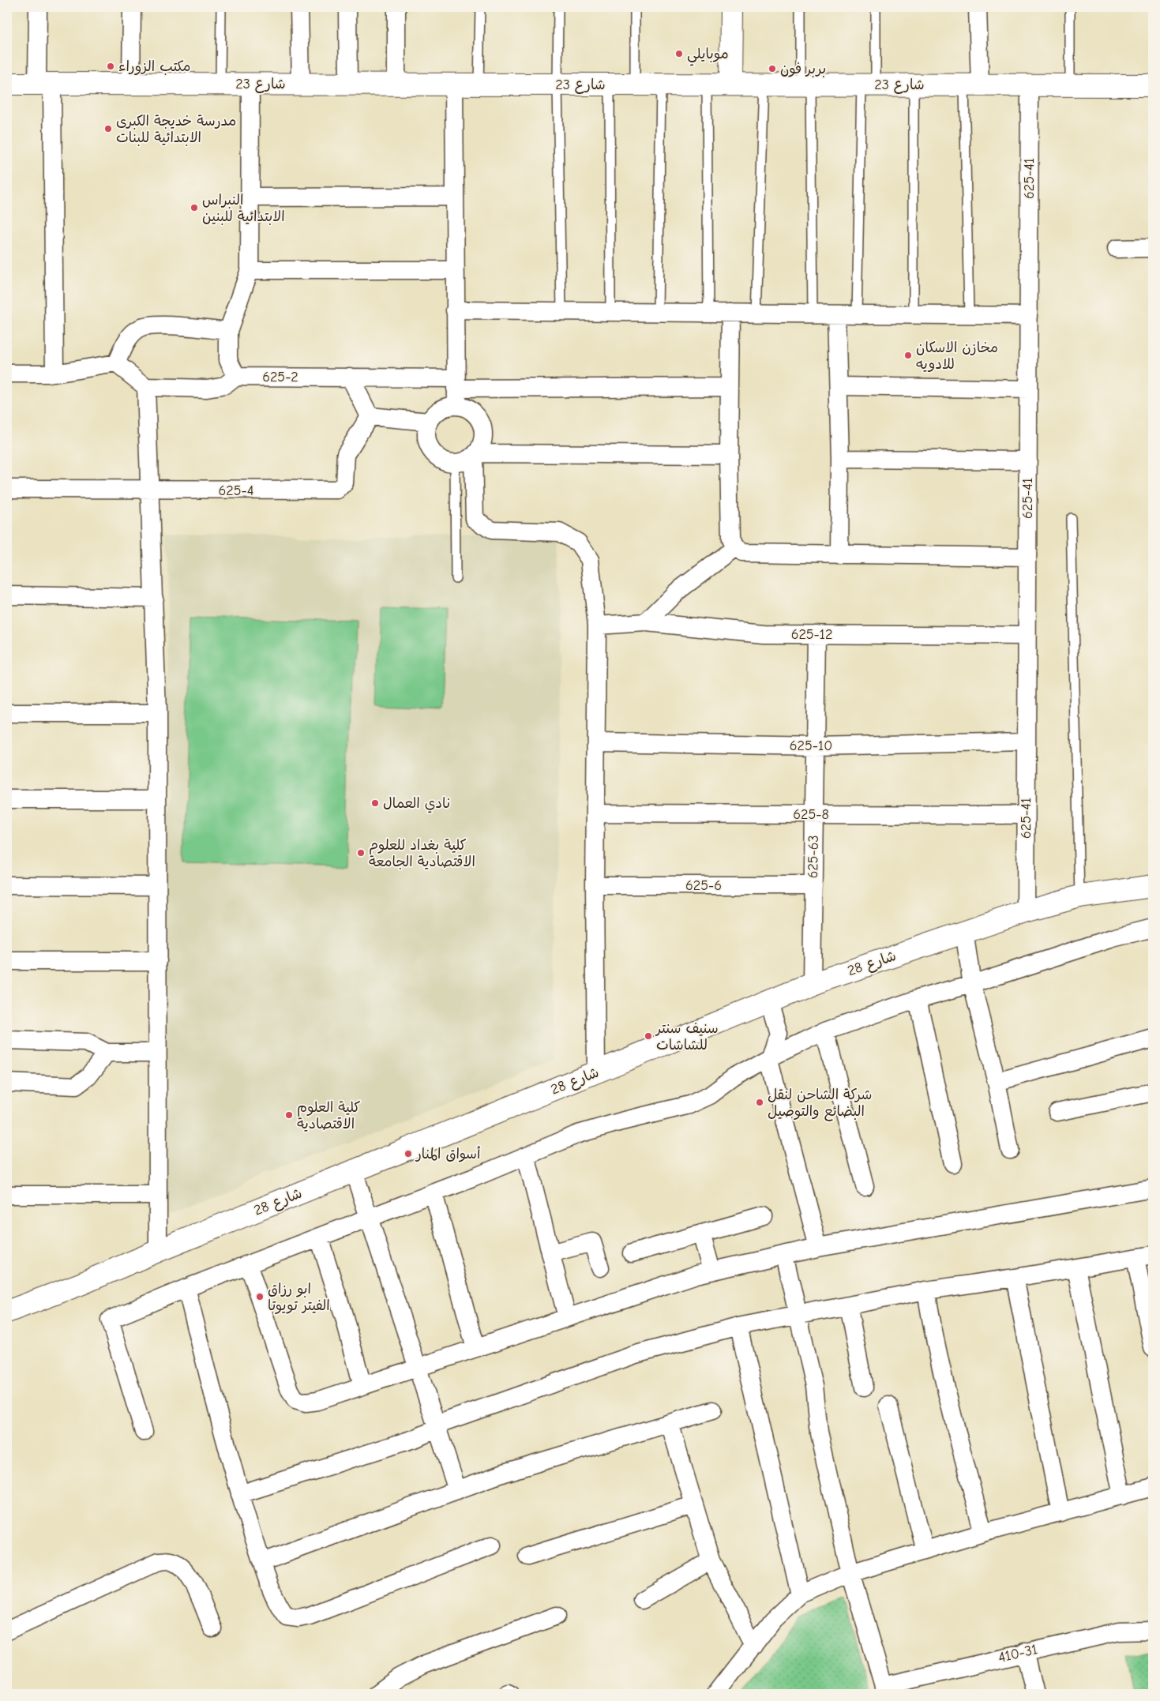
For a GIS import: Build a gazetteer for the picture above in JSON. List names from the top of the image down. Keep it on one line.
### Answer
{"streets":{"street":["شارع 23","625-41","625-2","625-4","625-12","625-10","625-8","625-63","625-6","شارع 28","410-31"]},"crossings":[["شارع 23","625-41"],["625-41","625-12"],["625-41","625-10"],["625-41","625-8"],["625-41","شارع 28"],["625-12","625-63"],["625-10","625-63"],["625-8","625-63"],["625-63","625-6"],["625-63","شارع 28"]],"places":["موبايلي","مكتب الزوراء","بربر فون","مدرسة خديجة الكبرى الابتدائية للبنات","النبراس الابتدائية للبنين","مخازن الاسكان للادويه","نادي العمال","كلية بغداد للعلوم الاقتصادية الجامعة","سنيف سنتر للشاشات","شركة الشاحن لنقل البضائع والتوصيل","كلية العلوم الاقتصادية","أسواق المنار","ابو رزاق الفيتر تويوتا"]}
